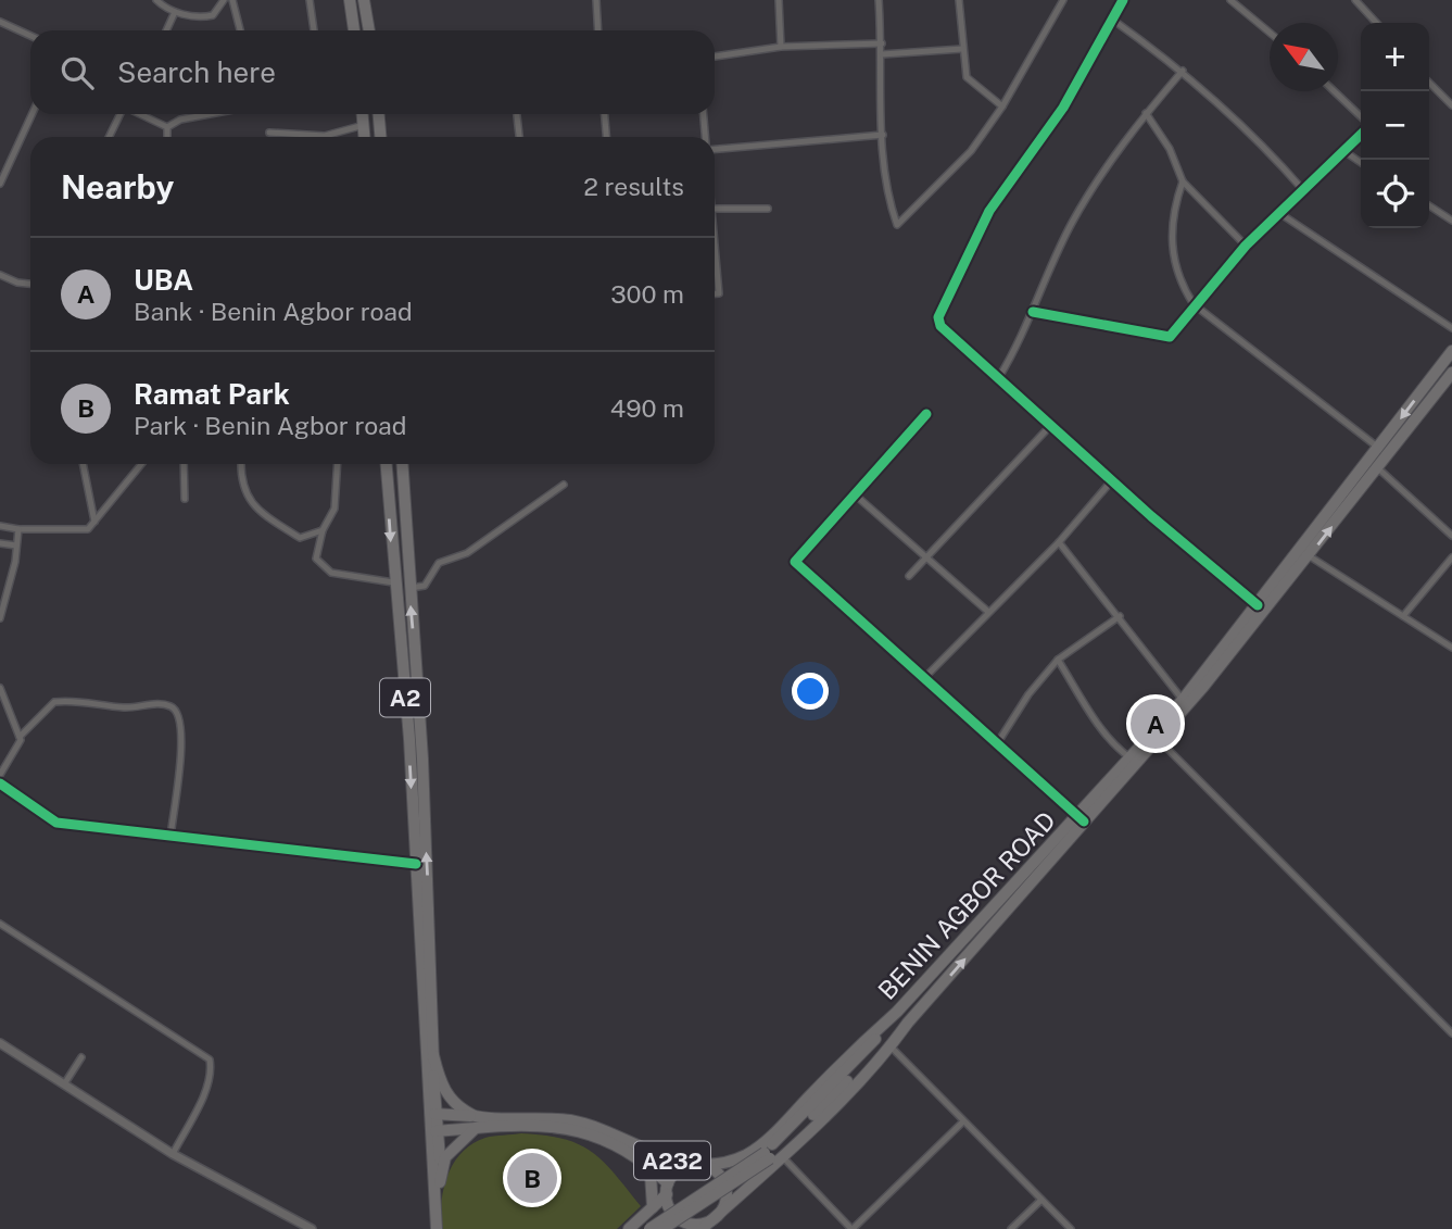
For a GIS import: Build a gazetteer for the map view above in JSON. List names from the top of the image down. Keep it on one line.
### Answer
{"streets":{"highway":["A2","BENIN AGBOR ROAD","A232"]},"north":"top left","page":{"map_buttons":["+","−"],"search":"Search here","heading":["Nearby","2 results"],"list":[{"mark":"A","name":"UBA","note":"Bank · Benin Agbor road","value":"300 m"},{"mark":"B","name":"Ramat Park","note":"Park · Benin Agbor road","value":"490 m"}],"pins":["A","B"]}}
